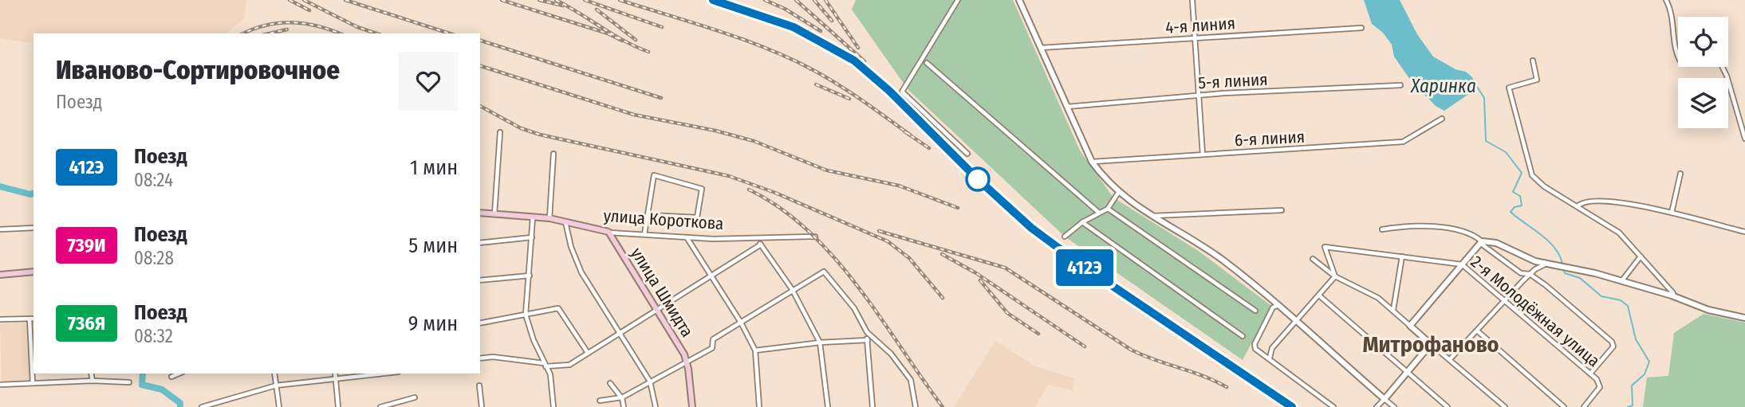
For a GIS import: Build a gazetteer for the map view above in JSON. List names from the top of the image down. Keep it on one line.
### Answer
{"streets":{"main road":["улица Короткова","улица Шмидта"],"street":["4-я линия","5-я линия","6-я линия","2-я Молодёжная улица"]},"crossings":[["улица Короткова","улица Шмидта"]],"districts":["Митрофаново"],"water":["Харинка"],"page":{"on_map":"412Э","heading":["Иваново-Сортировочное","Поезд"],"list":[{"mark":"412Э","name":"Поезд","note":"08:24","value":"1 мин"},{"mark":"739И","name":"Поезд","note":"08:28","value":"5 мин"},{"mark":"736Я","name":"Поезд","note":"08:32","value":"9 мин"}]}}
